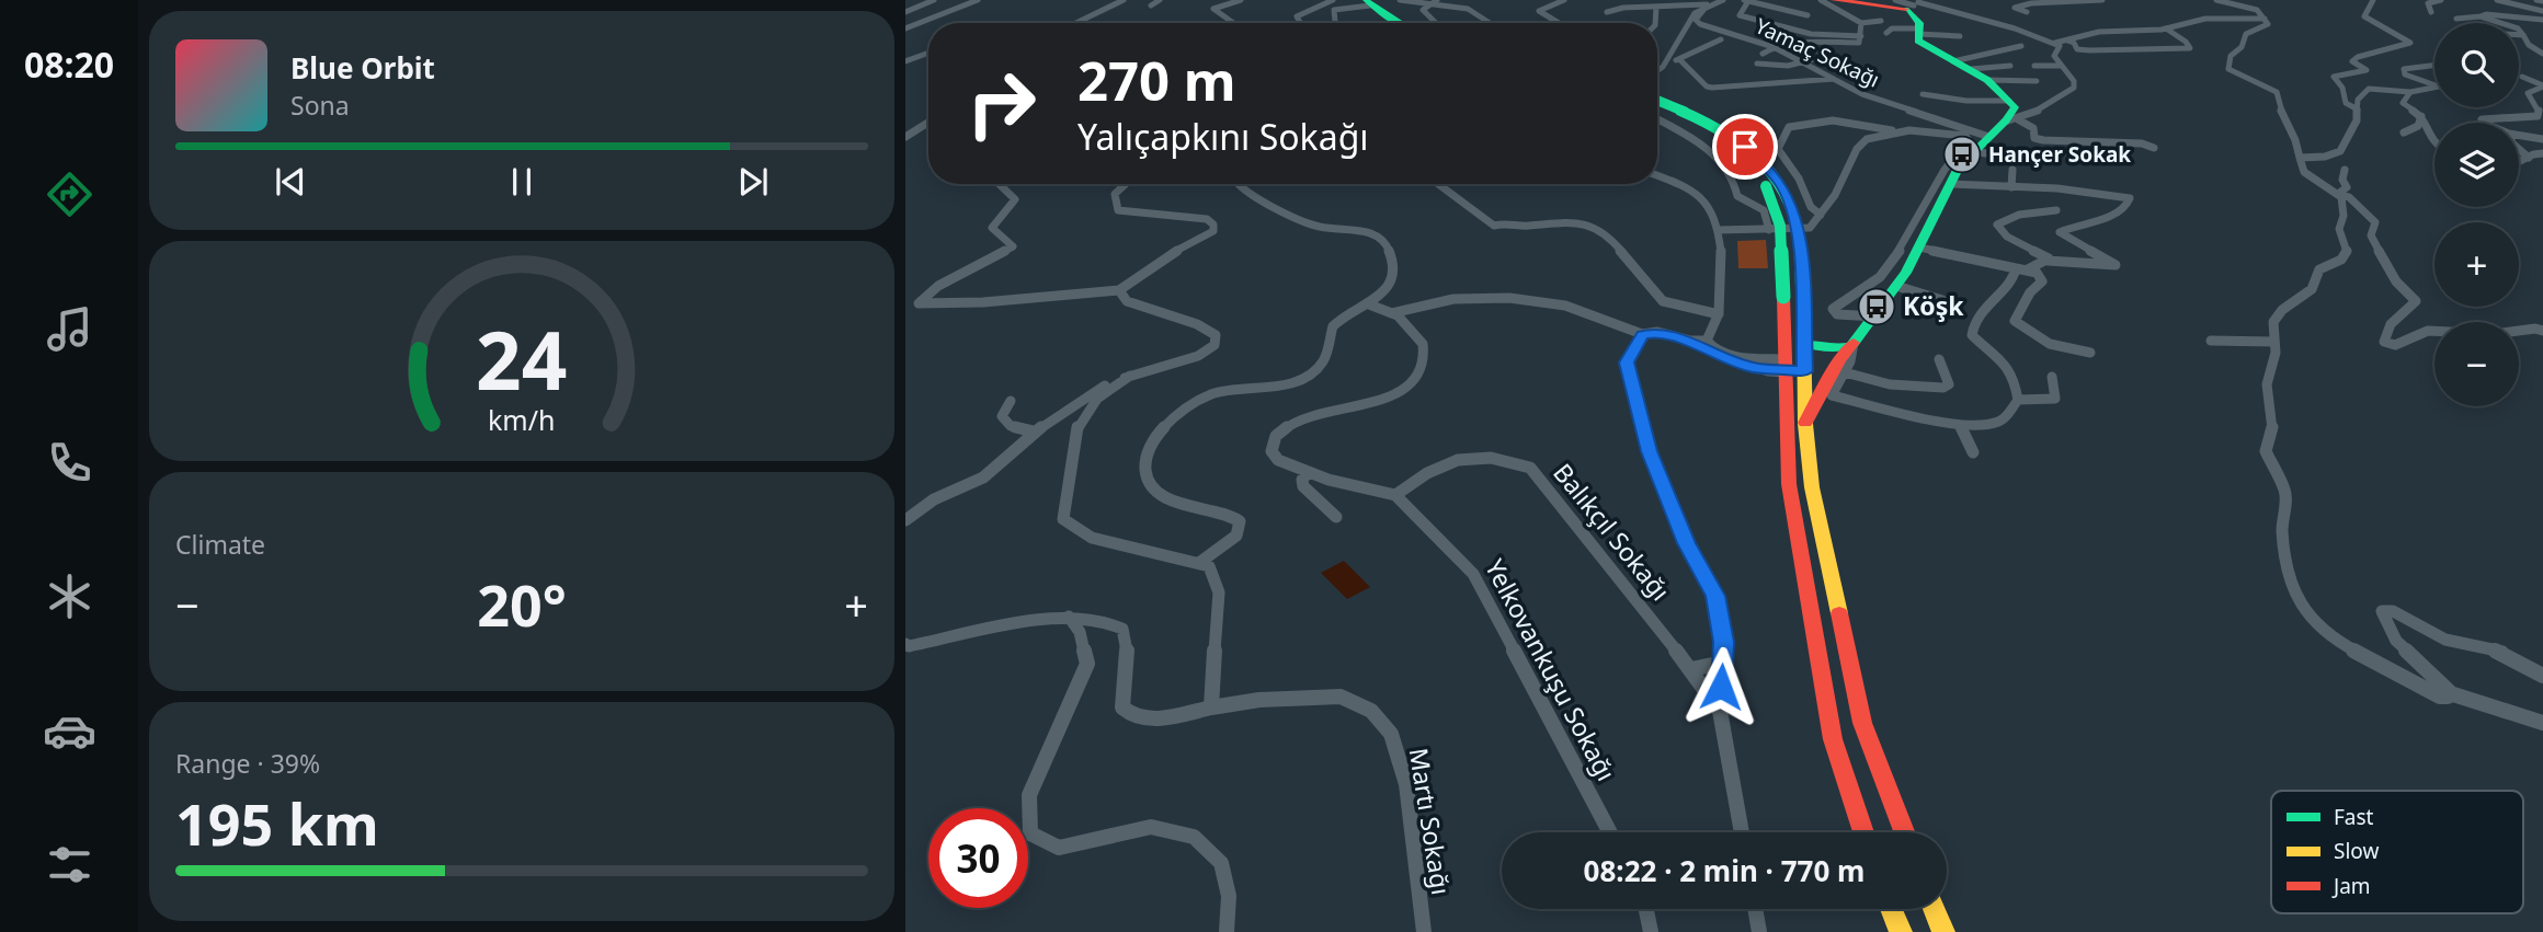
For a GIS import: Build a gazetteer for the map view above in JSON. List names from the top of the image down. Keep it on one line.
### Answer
{"streets":{"street":["Yamaç Sokağı","Balıkçıl Sokağı","Yelkovankuşu Sokağı","Martı Sokağı"]},"crossings":[["Balıkçıl Sokağı","Yelkovankuşu Sokağı"]],"places":{"bus stop":["Hançer Sokak","Köşk"]},"legend":["Fast","Slow","Jam"],"page":{"tabs":"08:20","map_buttons":["+","−"],"turn":["270 m","Yalıçapkını Sokağı"],"song":["Blue Orbit","Sona"],"tile":["Climate",["Range · 39%","195 km"]],"heat":["−","20°","+"],"limit":"30","trip":"08:22 · 2 min · 770 m","gauge":["24","km/h"]}}
